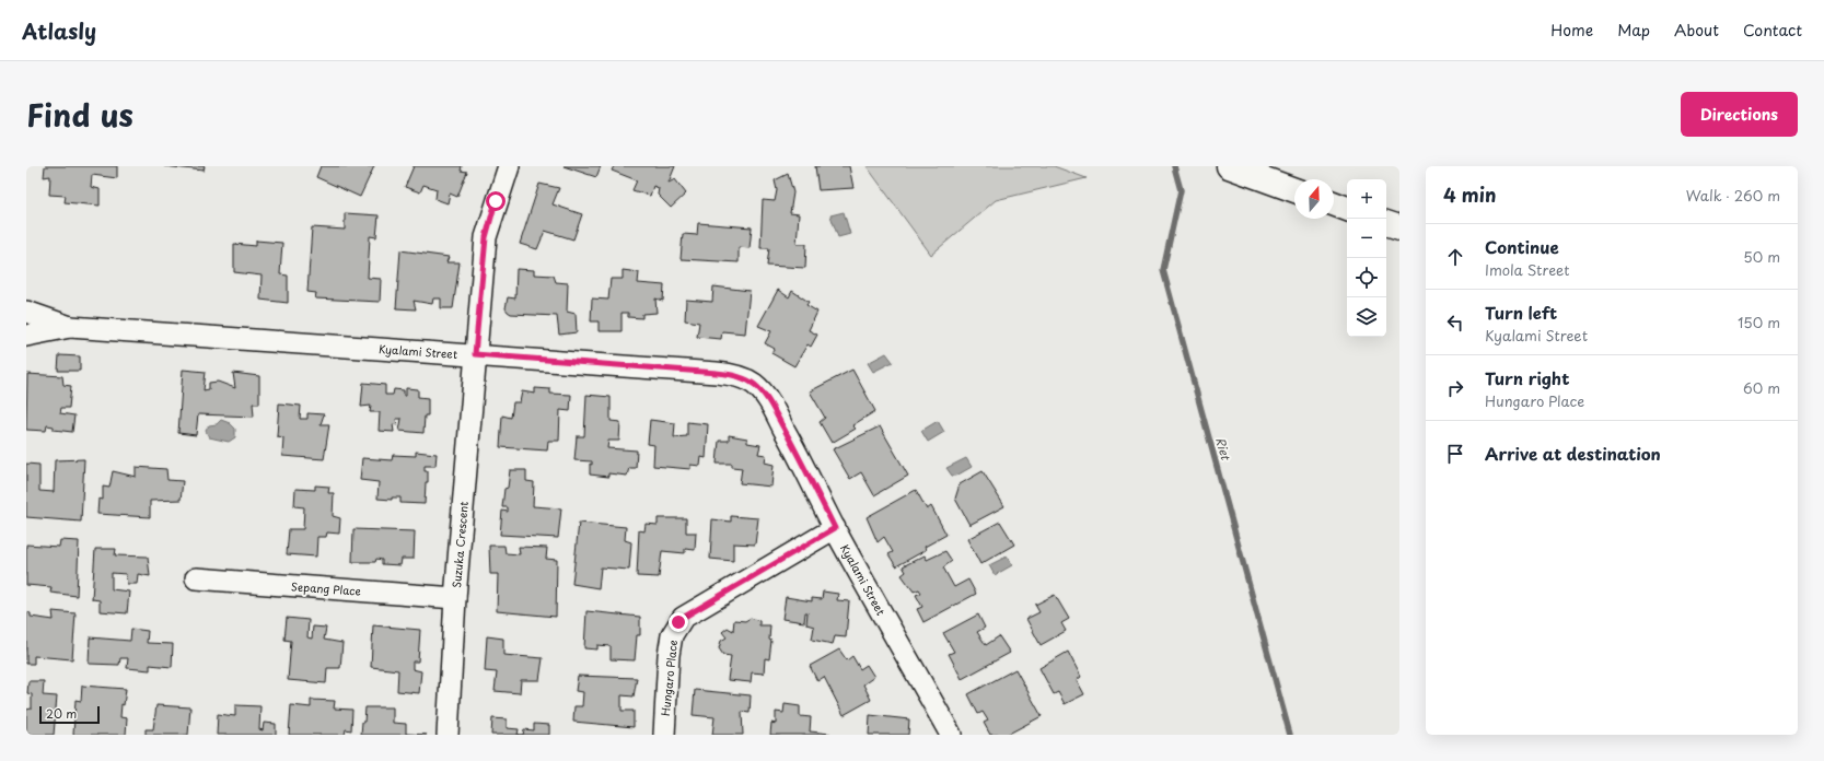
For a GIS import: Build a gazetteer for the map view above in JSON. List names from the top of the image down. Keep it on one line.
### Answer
{"streets":{"street":["Kyalami Street","Suzuka Crescent","Sepang Place","Hungaro Place"]},"crossings":[["Kyalami Street","Suzuka Crescent"],["Kyalami Street","Hungaro Place"],["Suzuka Crescent","Sepang Place"]],"water":["Riet"],"scale_bar":"20 m","north":"top","page":{"header":"Atlasly","nav":["Home","Map","About","Contact"],"title":"Find us","buttons":"Directions","heading":["4 min","Walk · 260 m"],"map_buttons":["+","−"],"list":[["Continue","Imola Street","50 m"],["Turn left","Kyalami Street","150 m"],["Turn right","Hungaro Place","60 m"],"Arrive at destination"],"scale":"20 m"}}
